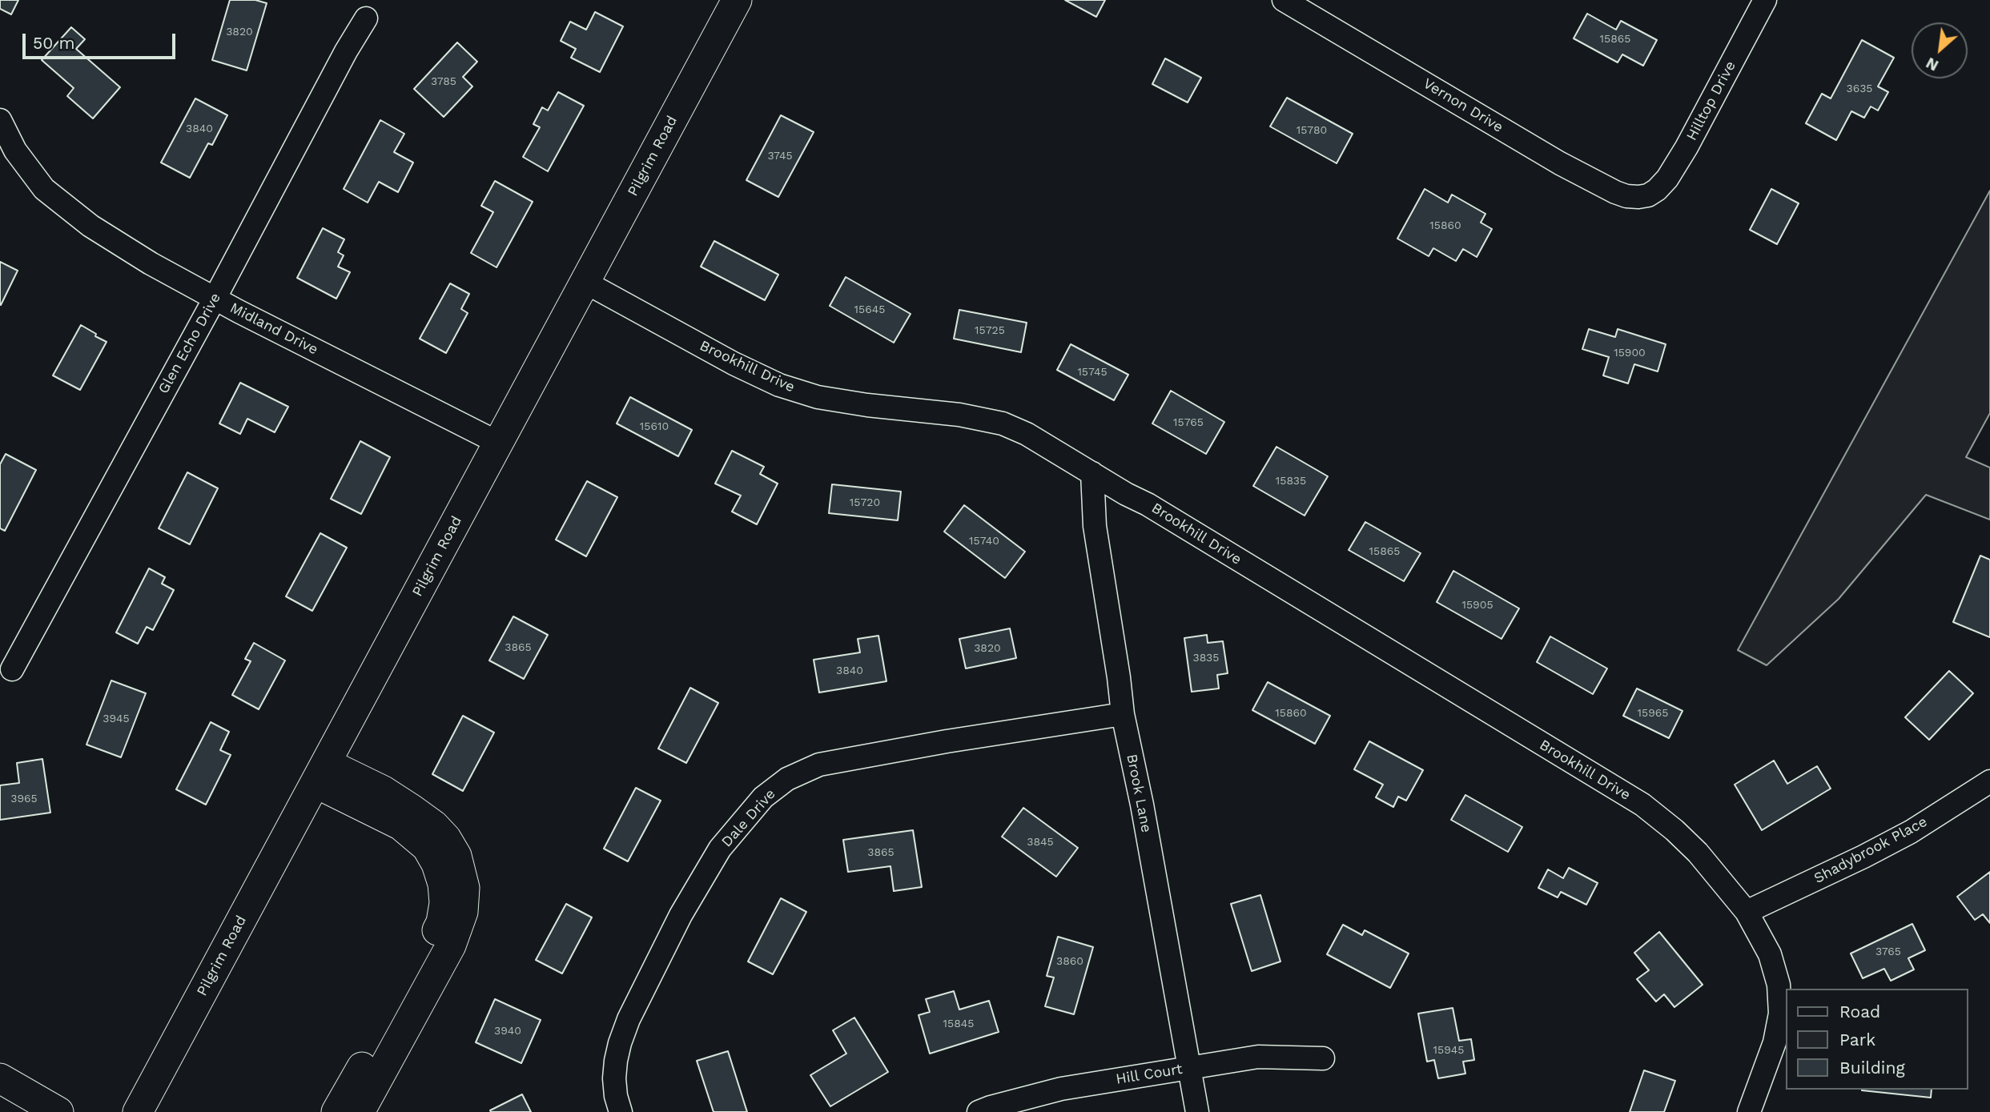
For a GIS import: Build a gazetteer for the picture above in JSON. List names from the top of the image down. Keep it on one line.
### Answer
{"streets":{"main road":["Pilgrim Road"],"street":["Hilltop Drive","Vernon Drive","Midland Drive","Glen Echo Drive","Brookhill Drive","Brook Lane","Dale Drive","Shadybrook Place","Hill Court"]},"crossings":[["Hilltop Drive","Vernon Drive"],["Pilgrim Road","Midland Drive"],["Pilgrim Road","Brookhill Drive"],["Midland Drive","Glen Echo Drive"],["Brookhill Drive","Brook Lane"],["Brookhill Drive","Shadybrook Place"],["Brook Lane","Dale Drive"],["Brook Lane","Hill Court"]],"house_numbers":["3820","15865","3785","3635","3840","15780","3745","15860","15645","15725","15900","15745","15765","15610","15835","15720","15740","15865","15905","3865","3820","3835","3840","15860","15965","3945","3965","3845","3865","3765","3860","15845","3940","15945"],"legend":["Road","Park","Building"],"scale_bar":"50 m","north":"bottom left"}
